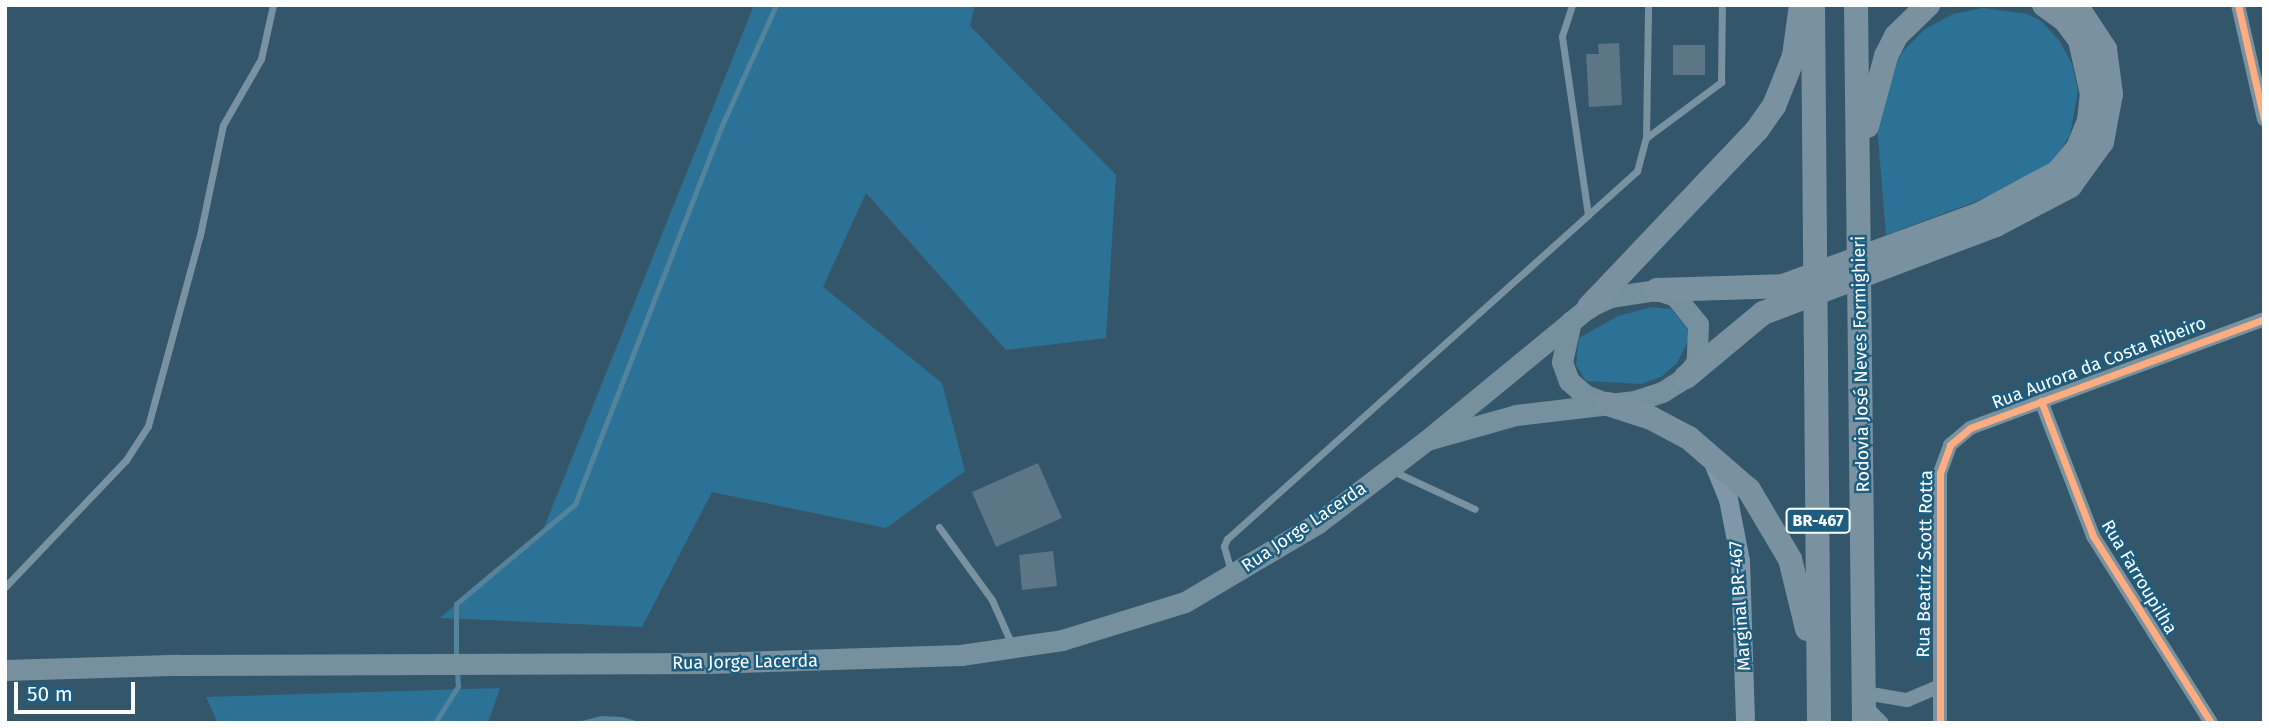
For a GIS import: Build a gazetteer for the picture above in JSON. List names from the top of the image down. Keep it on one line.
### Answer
{"streets":{"highway":["Rodovia José Neves Formighieri","BR-467"],"main road":["Rua Jorge Lacerda","Marginal BR-467"],"street":["Rua Aurora da Costa Ribeiro","Rua Beatriz Scott Rotta","Rua Farroupilha"]},"crossings":[["Rua Aurora da Costa Ribeiro","Rua Beatriz Scott Rotta"],["Rua Aurora da Costa Ribeiro","Rua Farroupilha"]],"scale_bar":"50 m"}
